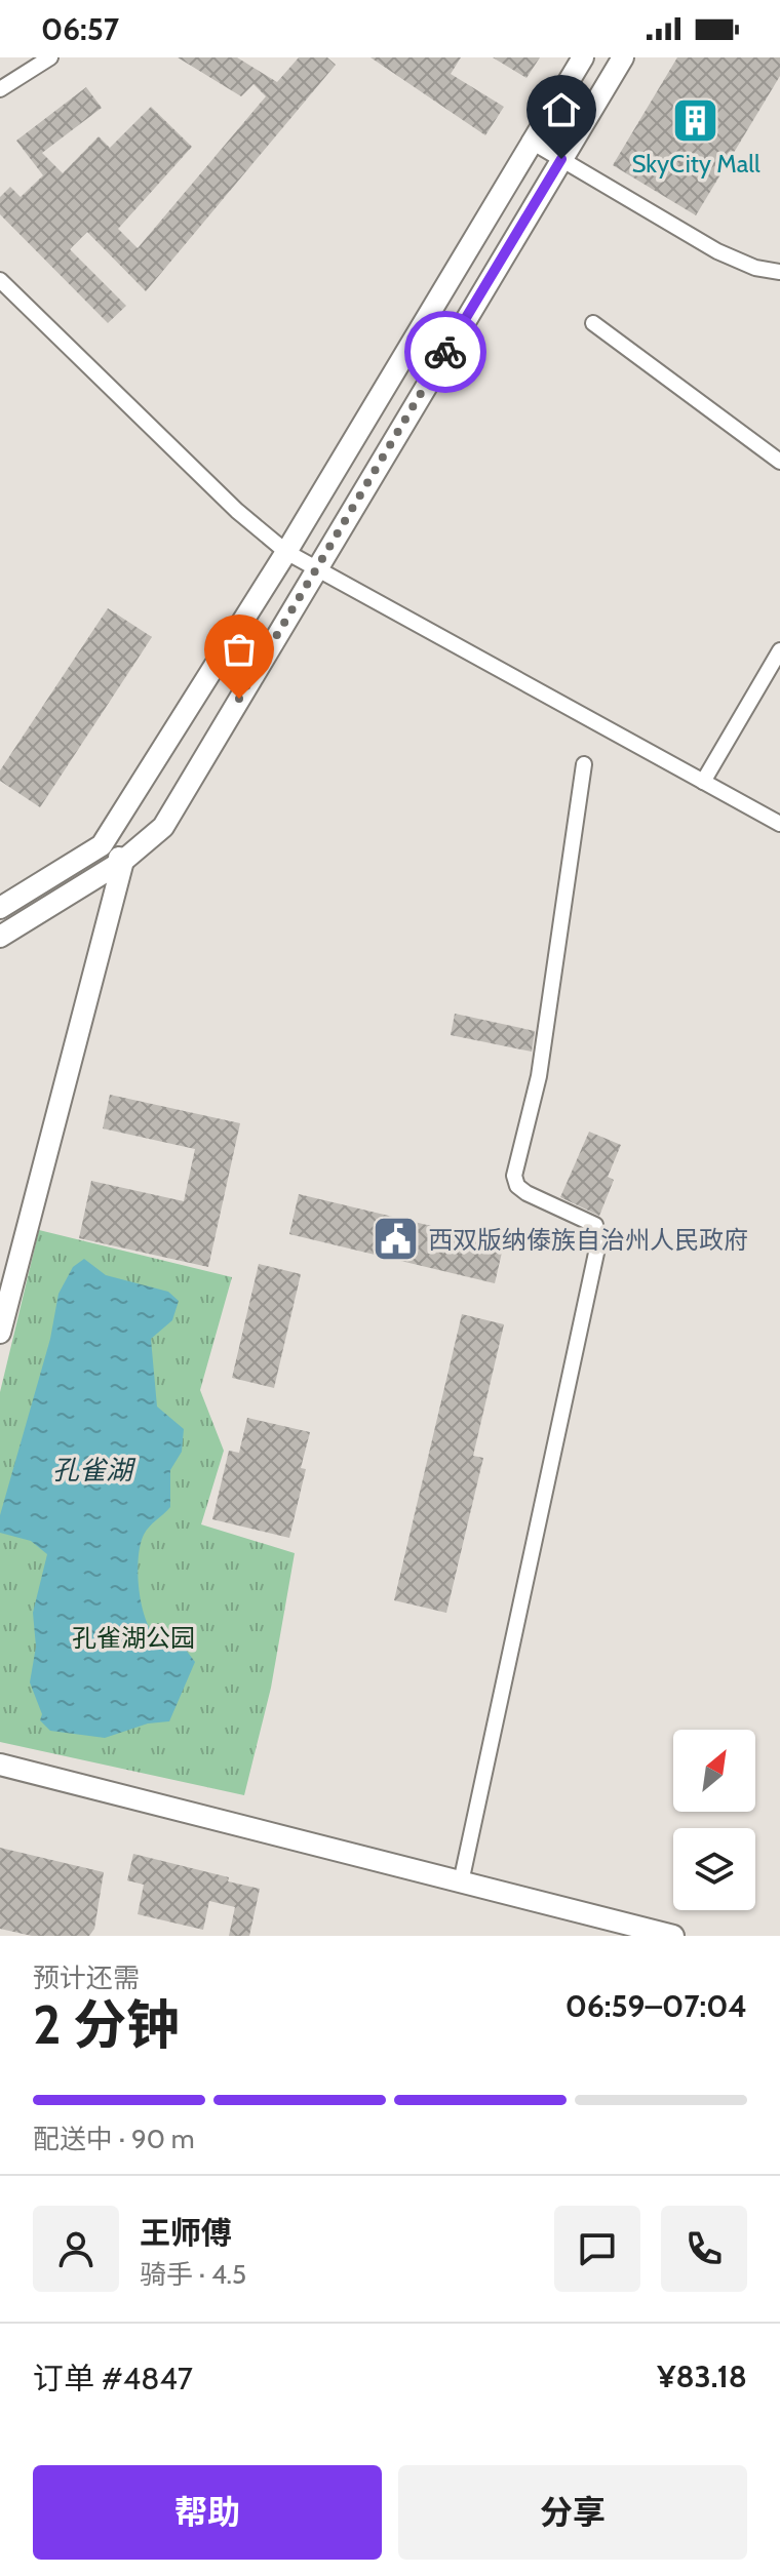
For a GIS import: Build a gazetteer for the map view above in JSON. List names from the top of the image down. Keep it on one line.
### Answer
{"water":["孔雀湖"],"parks":["孔雀湖公园"],"places":{"building":["SkyCity Mall"],"public building":["西双版纳傣族自治州人民政府"]},"north":"top right","page":{"status":"06:57","heading":["2 分钟","预计还需","06:59–07:04"],"panel":["王师傅","骑手 · 4.5","订单 #4847","¥83.18"],"bar":"配送中 · 90 m","buttons":["帮助","分享"]}}
